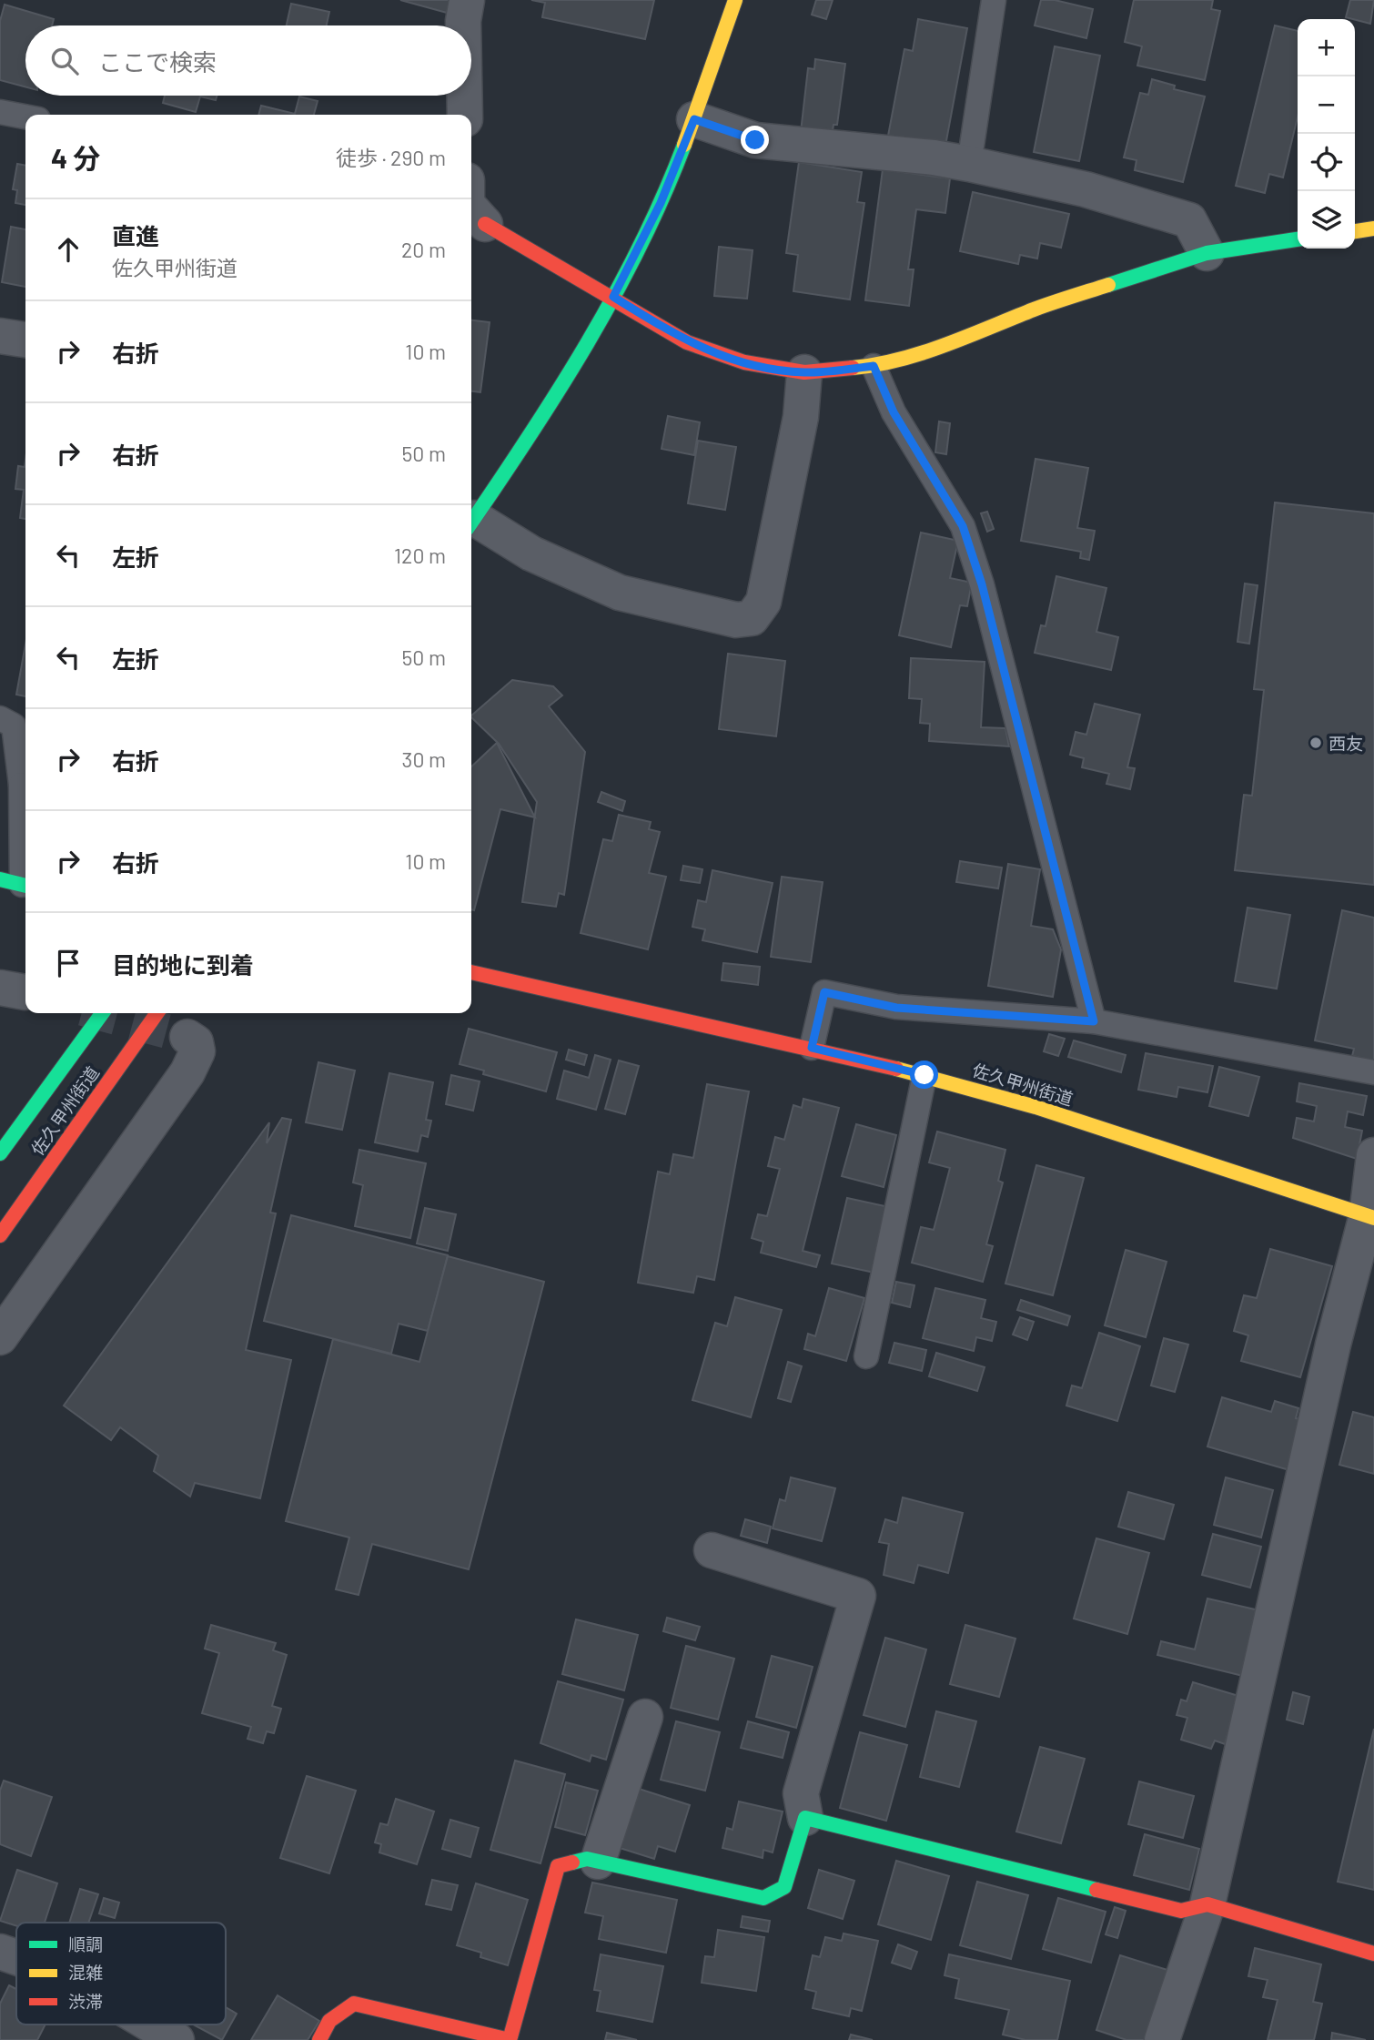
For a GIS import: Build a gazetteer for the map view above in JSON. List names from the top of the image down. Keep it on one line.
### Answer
{"streets":{"street":["佐久甲州街道"]},"places":["西友"],"legend":["順調","混雑","渋滞"],"page":{"map_buttons":["+","−"],"search":"ここで検索","heading":["4 分","徒歩 · 290 m"],"list":[["直進","佐久甲州街道","20 m"],["右折","10 m"],["右折","50 m"],["左折","120 m"],["左折","50 m"],["右折","30 m"],["右折","10 m"],"目的地に到着"]}}
